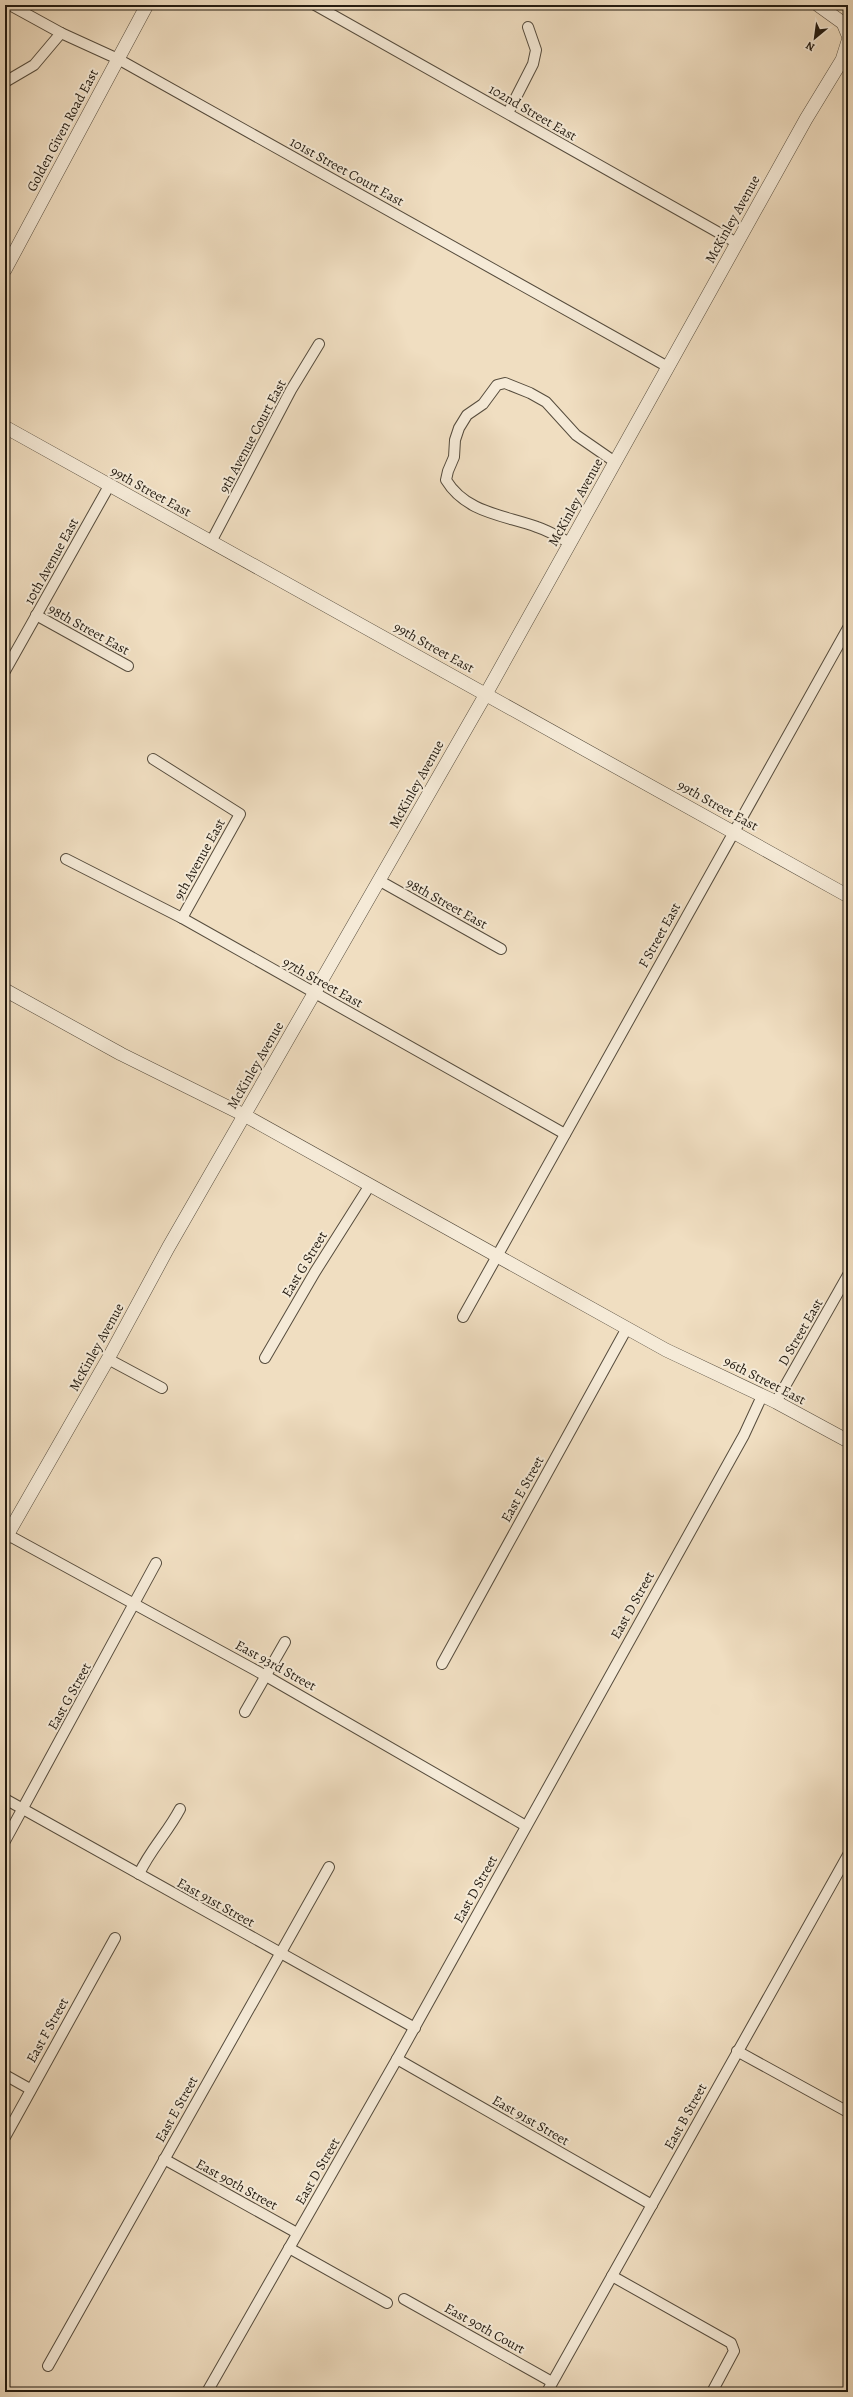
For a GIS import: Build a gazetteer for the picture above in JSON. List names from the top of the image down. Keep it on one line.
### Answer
{"streets":{"street":["102nd Street East","Golden Given Road East","101st Street Court East","McKinley Avenue","9th Avenue Court East","99th Street East","10th Avenue East","98th Street East","9th Avenue East","F Street East","97th Street East","East G Street","D Street East","96th Street East","East E Street","East D Street","East 93rd Street","East 91st Street","East F Street","East B Street","East 90th Street","East 90th Court"]},"crossings":[["102nd Street East","McKinley Avenue"],["Golden Given Road East","101st Street Court East"],["101st Street Court East","McKinley Avenue"],["McKinley Avenue","99th Street East"],["McKinley Avenue","98th Street East"],["McKinley Avenue","97th Street East"],["McKinley Avenue","96th Street East"],["McKinley Avenue","East 93rd Street"],["9th Avenue Court East","99th Street East"],["99th Street East","10th Avenue East"],["99th Street East","F Street East"],["10th Avenue East","98th Street East"],["9th Avenue East","97th Street East"],["F Street East","97th Street East"],["F Street East","96th Street East"],["East G Street","96th Street East"],["East G Street","East 93rd Street"],["East G Street","East 91st Street"],["D Street East","96th Street East"],["96th Street East","East E Street"],["96th Street East","East D Street"],["East E Street","East 91st Street"],["East E Street","East 90th Street"],["East D Street","East 93rd Street"],["East D Street","East 91st Street"],["East D Street","East 90th Street"],["East 91st Street","East B Street"],["East B Street","East 90th Court"]],"north":"bottom left"}
